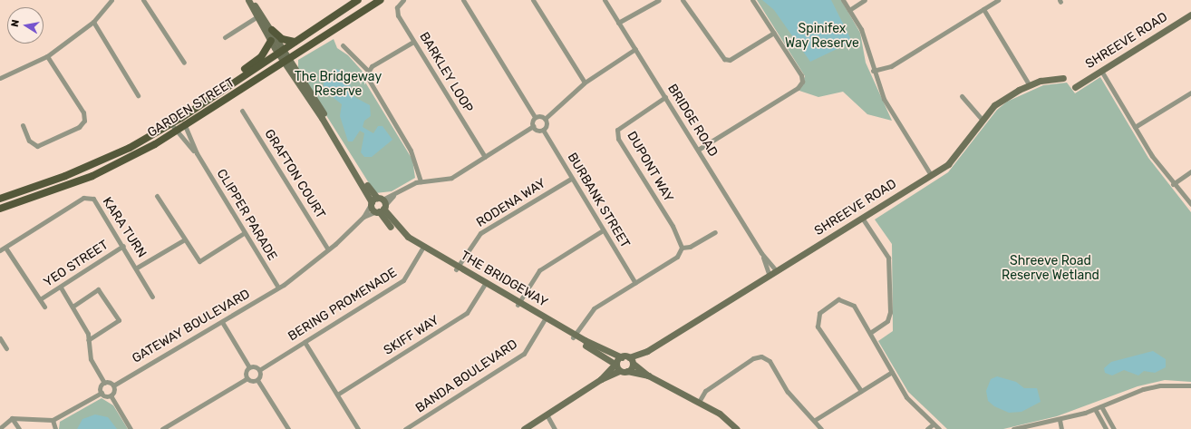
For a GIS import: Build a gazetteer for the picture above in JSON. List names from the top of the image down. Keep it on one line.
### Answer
{"streets":{"main road":["GARDEN STREET"],"street":["SHREEVE ROAD","BARKLEY LOOP","BRIDGE ROAD","DUPONT WAY","GRAFTON COURT","BURBANK STREET","RODENA WAY","CLIPPER PARADE","KARA TURN","YEO STREET","THE BRIDGEWAY","BERING PROMENADE","GATEWAY BOULEVARD","SKIFF WAY","BANDA BOULEVARD"]},"crossings":[["SHREEVE ROAD","BRIDGE ROAD"],["SHREEVE ROAD","THE BRIDGEWAY"],["BARKLEY LOOP","GATEWAY BOULEVARD"],["GARDEN STREET","CLIPPER PARADE"],["GARDEN STREET","THE BRIDGEWAY"],["BRIDGE ROAD","DUPONT WAY"],["GRAFTON COURT","GATEWAY BOULEVARD"],["BURBANK STREET","RODENA WAY"],["RODENA WAY","THE BRIDGEWAY"],["CLIPPER PARADE","GATEWAY BOULEVARD"],["KARA TURN","YEO STREET"],["THE BRIDGEWAY","BERING PROMENADE"],["THE BRIDGEWAY","GATEWAY BOULEVARD"],["THE BRIDGEWAY","SKIFF WAY"],["THE BRIDGEWAY","BANDA BOULEVARD"]],"parks":["Spinifex Way Reserve","The Bridgeway Reserve","Shreeve Road Reserve Wetland"],"north":"left"}
